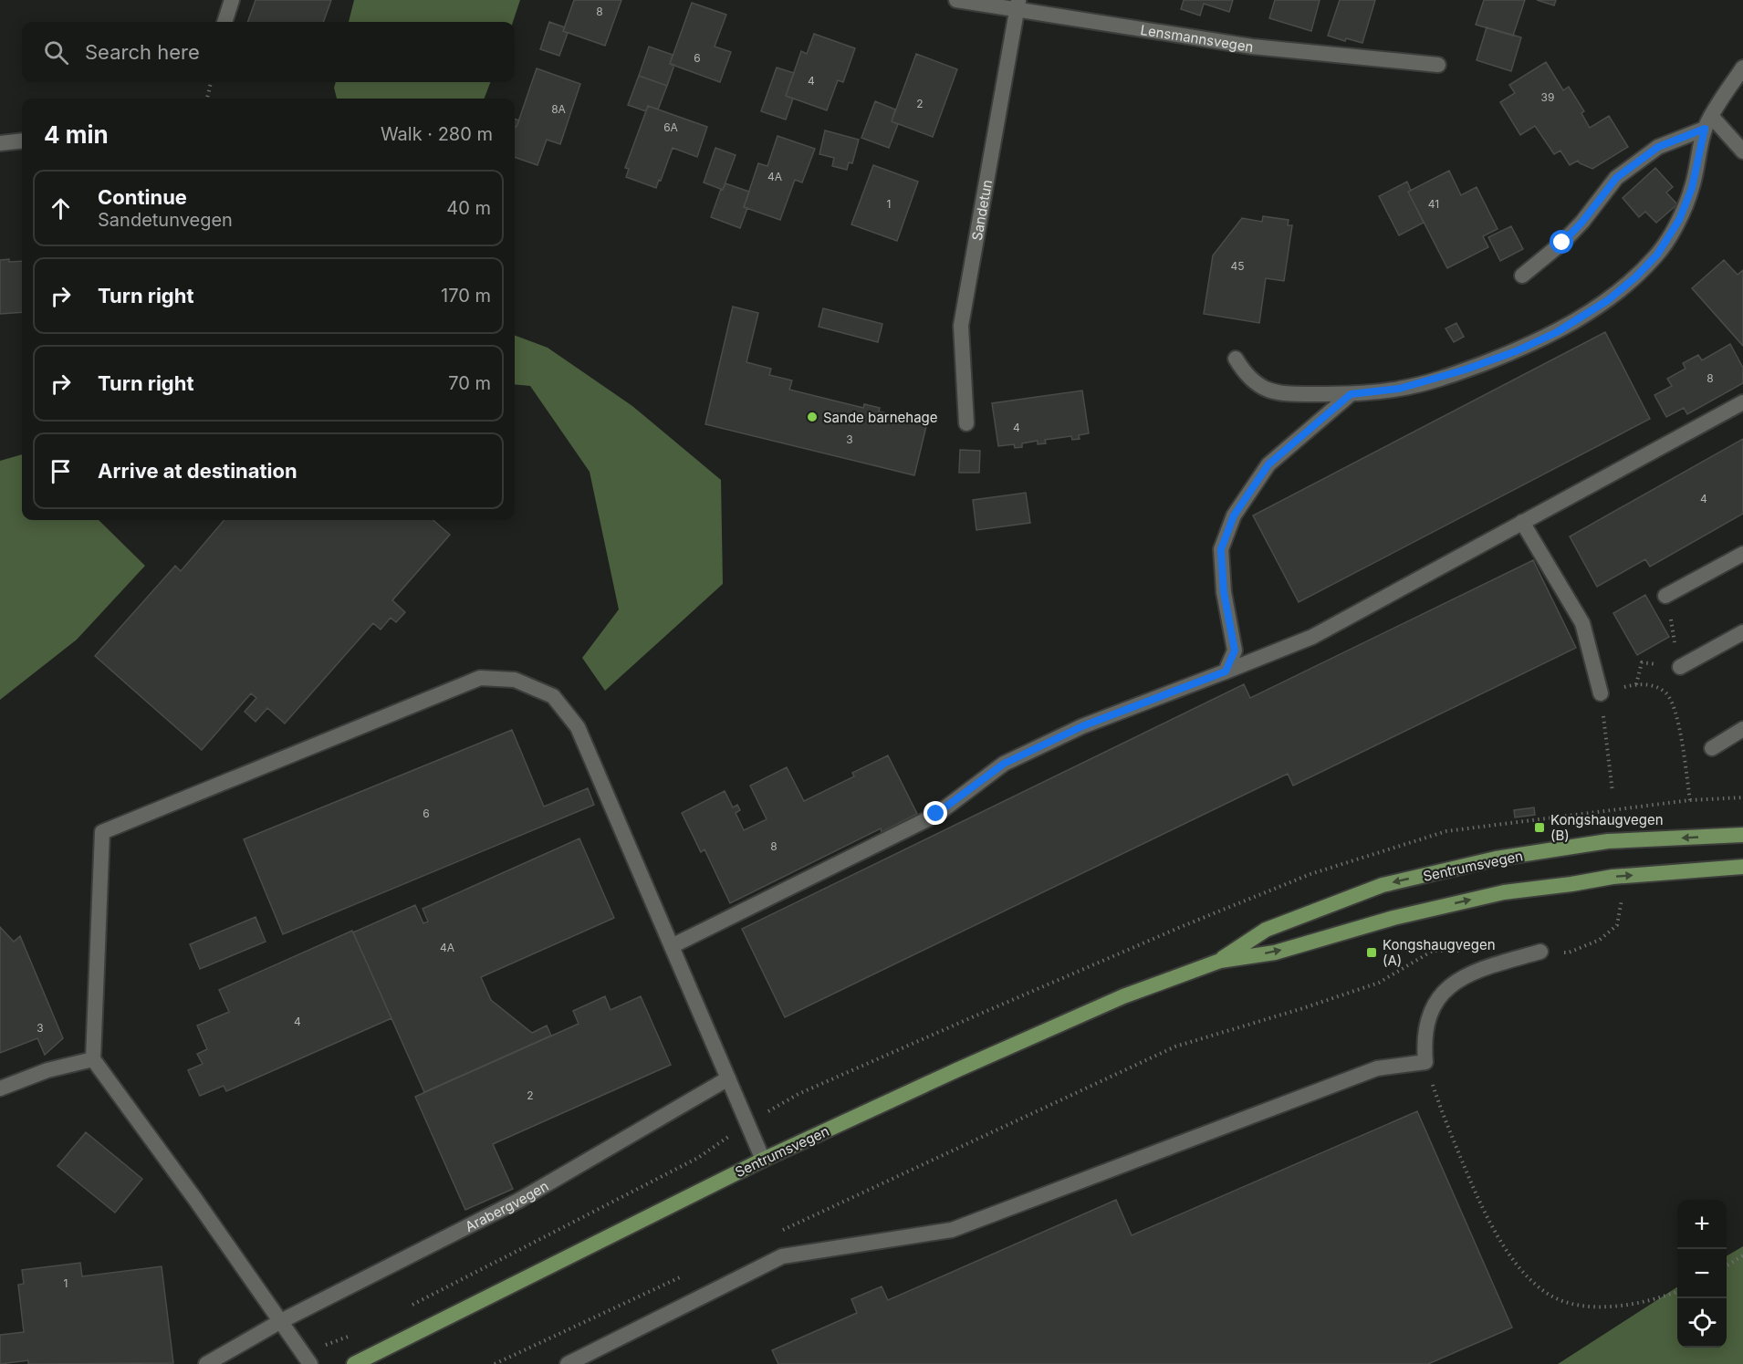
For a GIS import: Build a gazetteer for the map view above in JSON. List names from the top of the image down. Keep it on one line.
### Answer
{"streets":{"main road":["Sentrumsvegen"],"street":["Lensmannsvegen","Sandetun","Arabergvegen"]},"crossings":[["Lensmannsvegen","Sandetun"]],"places":{"other":["Sande barnehage"],"transit":["Kongshaugvegen (B)","Kongshaugvegen (A)"]},"house_numbers":["8","6","4","39","2","8A","6A","4A","1","41","45","8","4","3","4","6","8","4A","4","3","2","1"],"page":{"search":"Search here","heading":["4 min","Walk · 280 m"],"list":[["Continue","Sandetunvegen","40 m"],["Turn right","170 m"],["Turn right","70 m"],"Arrive at destination"],"map_buttons":["+","−"]}}
